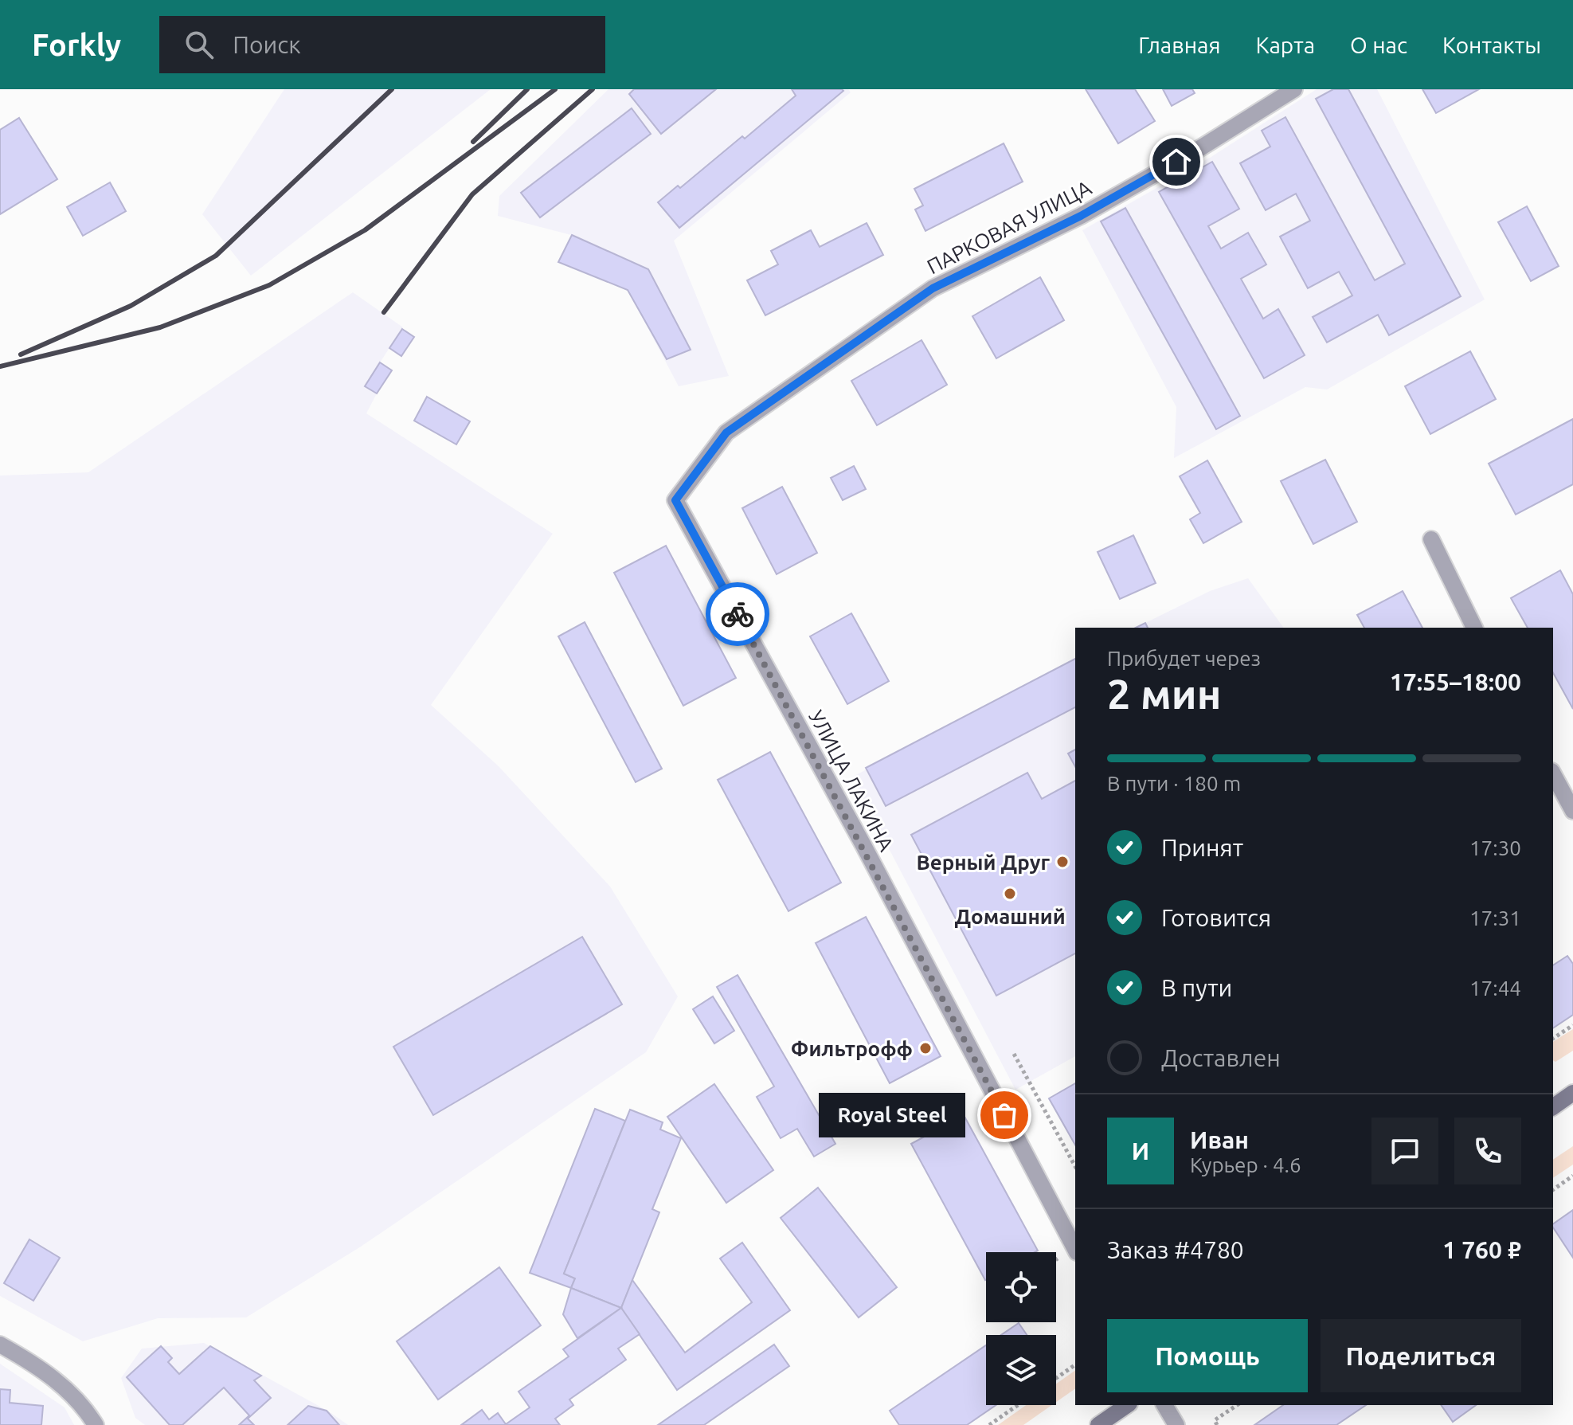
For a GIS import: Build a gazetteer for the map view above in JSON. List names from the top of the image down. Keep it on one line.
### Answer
{"streets":{"street":["ПАРКОВАЯ УЛИЦА","УЛИЦА ЛАКИНА"]},"crossings":[["ПАРКОВАЯ УЛИЦА","УЛИЦА ЛАКИНА"]],"places":["Верный Друг","Домашний","Фильтрофф","Royal Steel"],"page":{"header":"Forkly","search":"Поиск","nav":["Главная","Карта","О нас","Контакты"],"heading":["2 мин","Прибудет через","17:55–18:00"],"panel":["Иван","Курьер · 4.6","Заказ #4780","1 760 ₽"],"bar":"В пути · 180 m","list":[["Принят","17:30"],["Готовится","17:31"],["В пути","17:44"],"Доставлен"],"bubble":"Royal Steel","round":"И","buttons":["Помощь","Поделиться"]}}
